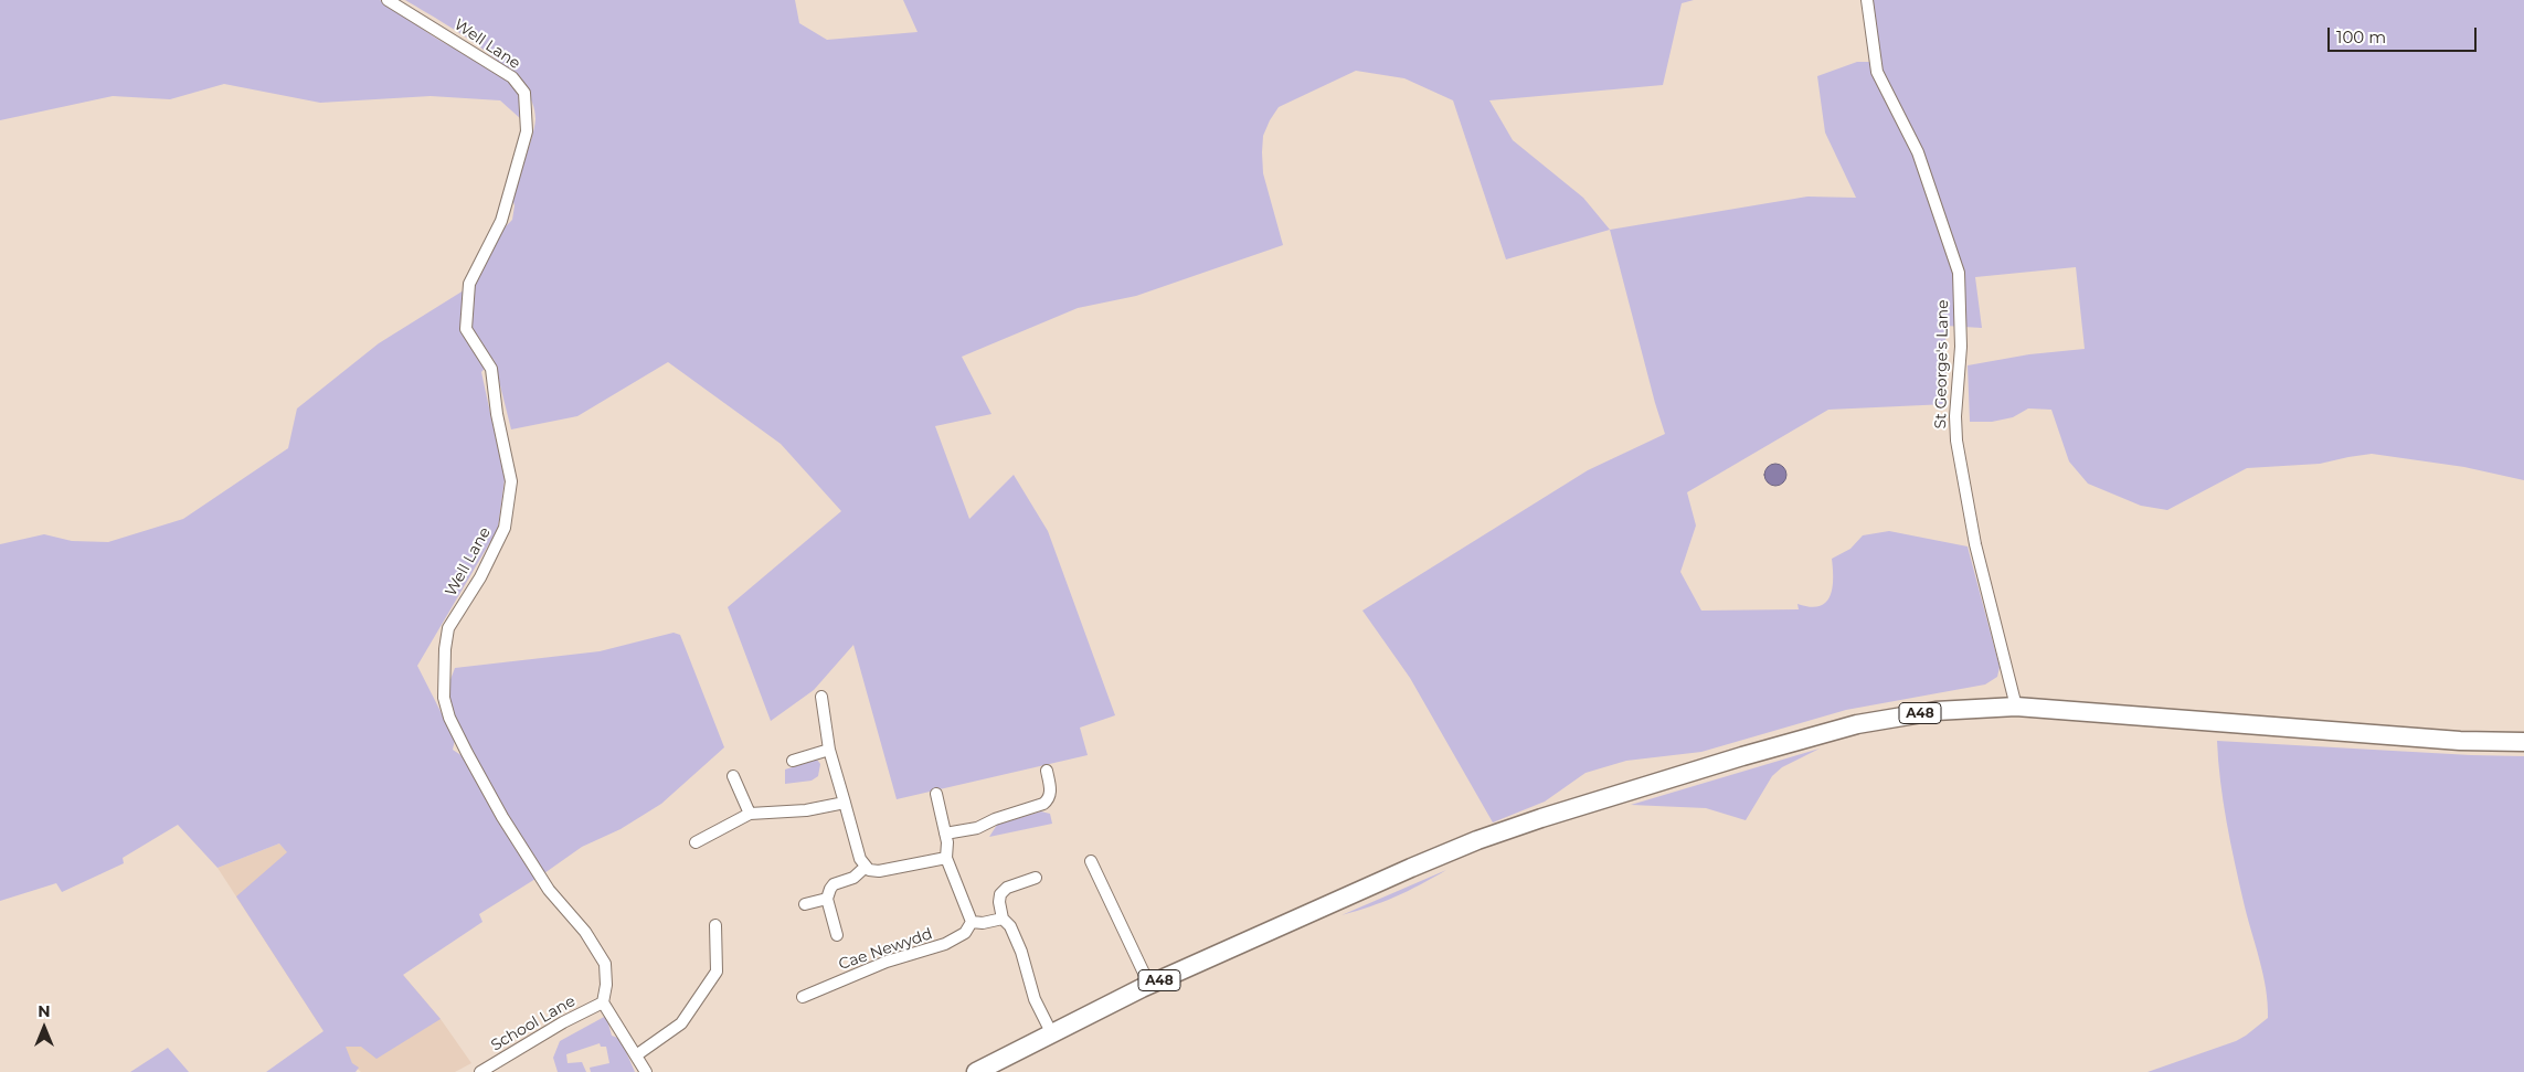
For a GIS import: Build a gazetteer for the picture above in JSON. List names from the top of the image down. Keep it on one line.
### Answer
{"streets":{"main road":["A48"],"street":["Well Lane","St George's Lane","Cae Newydd","School Lane"]},"crossings":[["Well Lane","School Lane"],["St George's Lane","A48"]],"scale_bar":"100 m","north":"top"}
